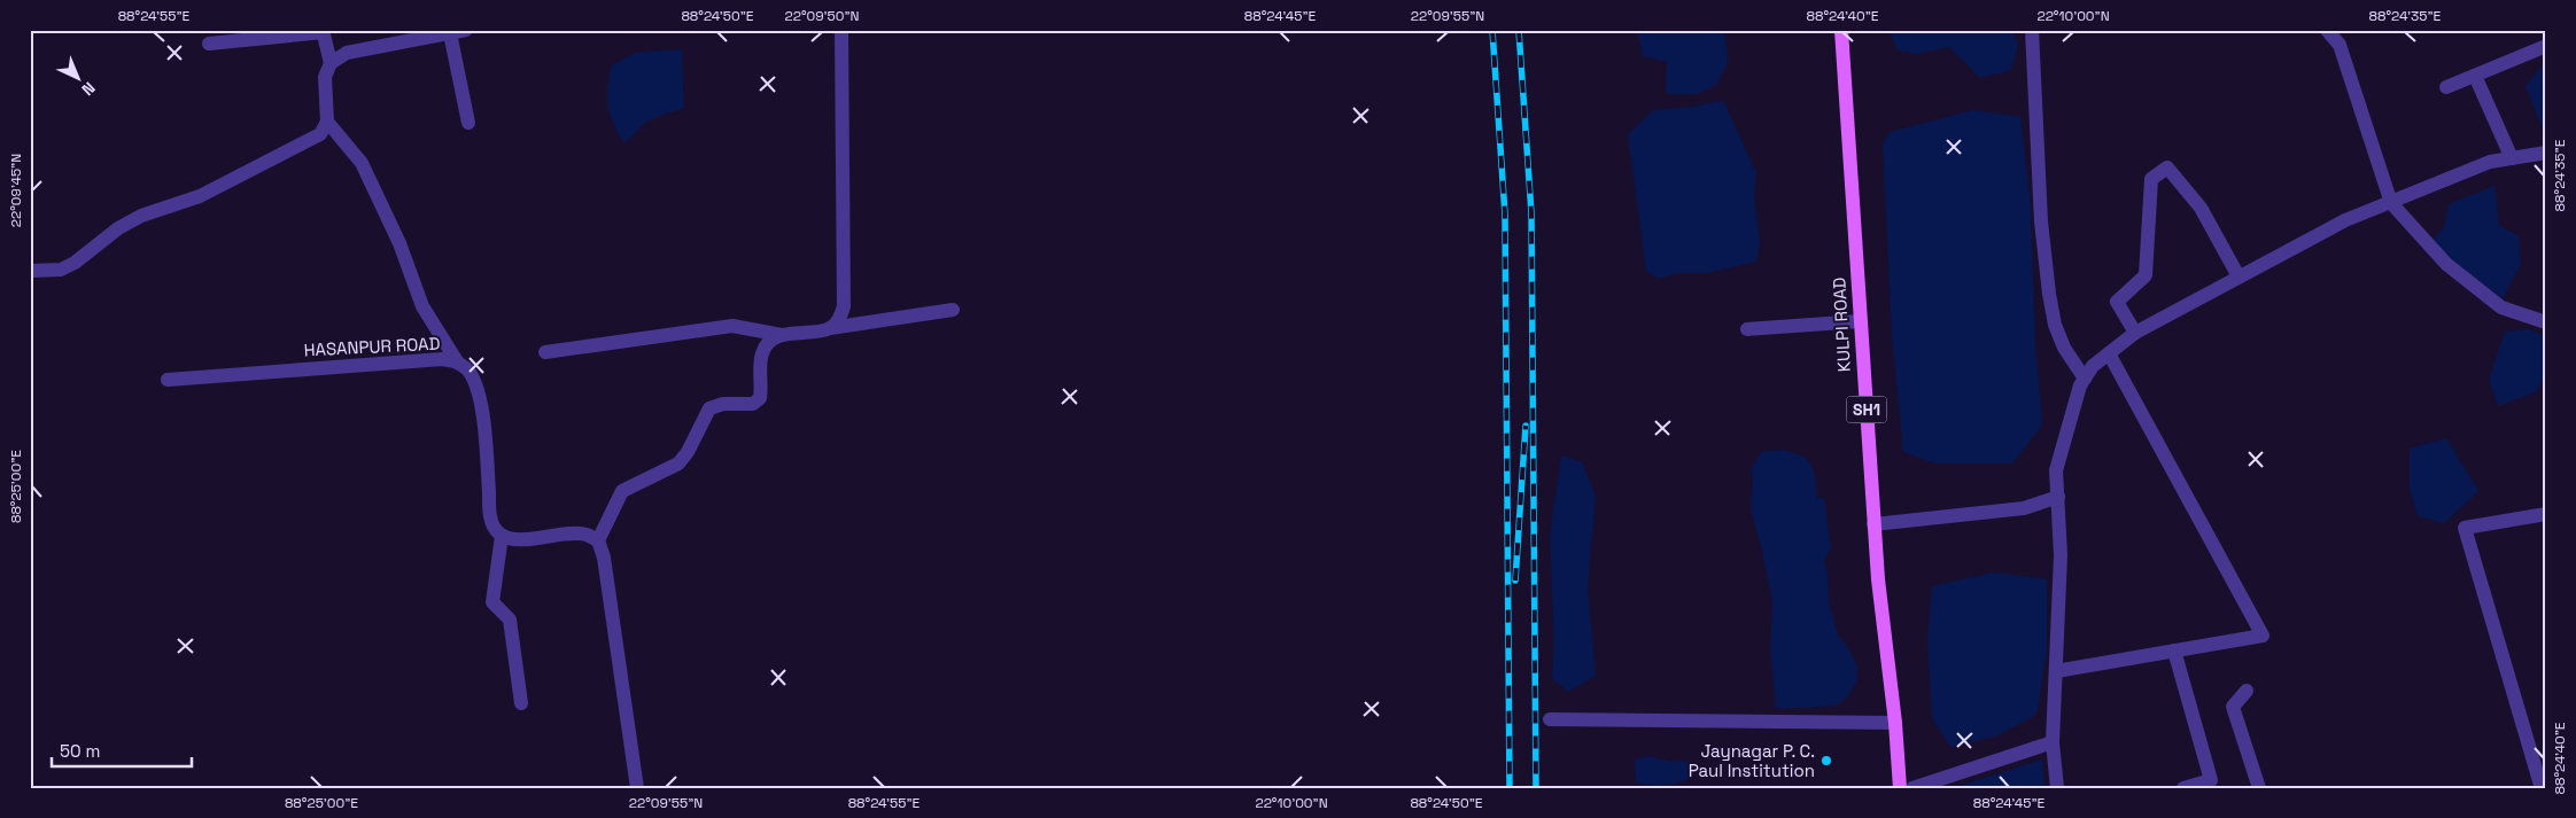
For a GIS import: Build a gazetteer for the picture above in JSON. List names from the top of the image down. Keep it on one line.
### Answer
{"streets":{"main road":["KULPI ROAD","SH1"],"street":["HASANPUR ROAD"]},"places":["Jaynagar P. C. Paul Institution"],"scale_bar":"50 m","north":"bottom right","coordinates":["88°24'55\"E","88°24'50\"E","22°09'50\"N","88°24'45\"E","22°09'55\"N","88°24'40\"E","22°10'00\"N","88°24'35\"E","22°09'45\"N","88°25'00\"E"]}
